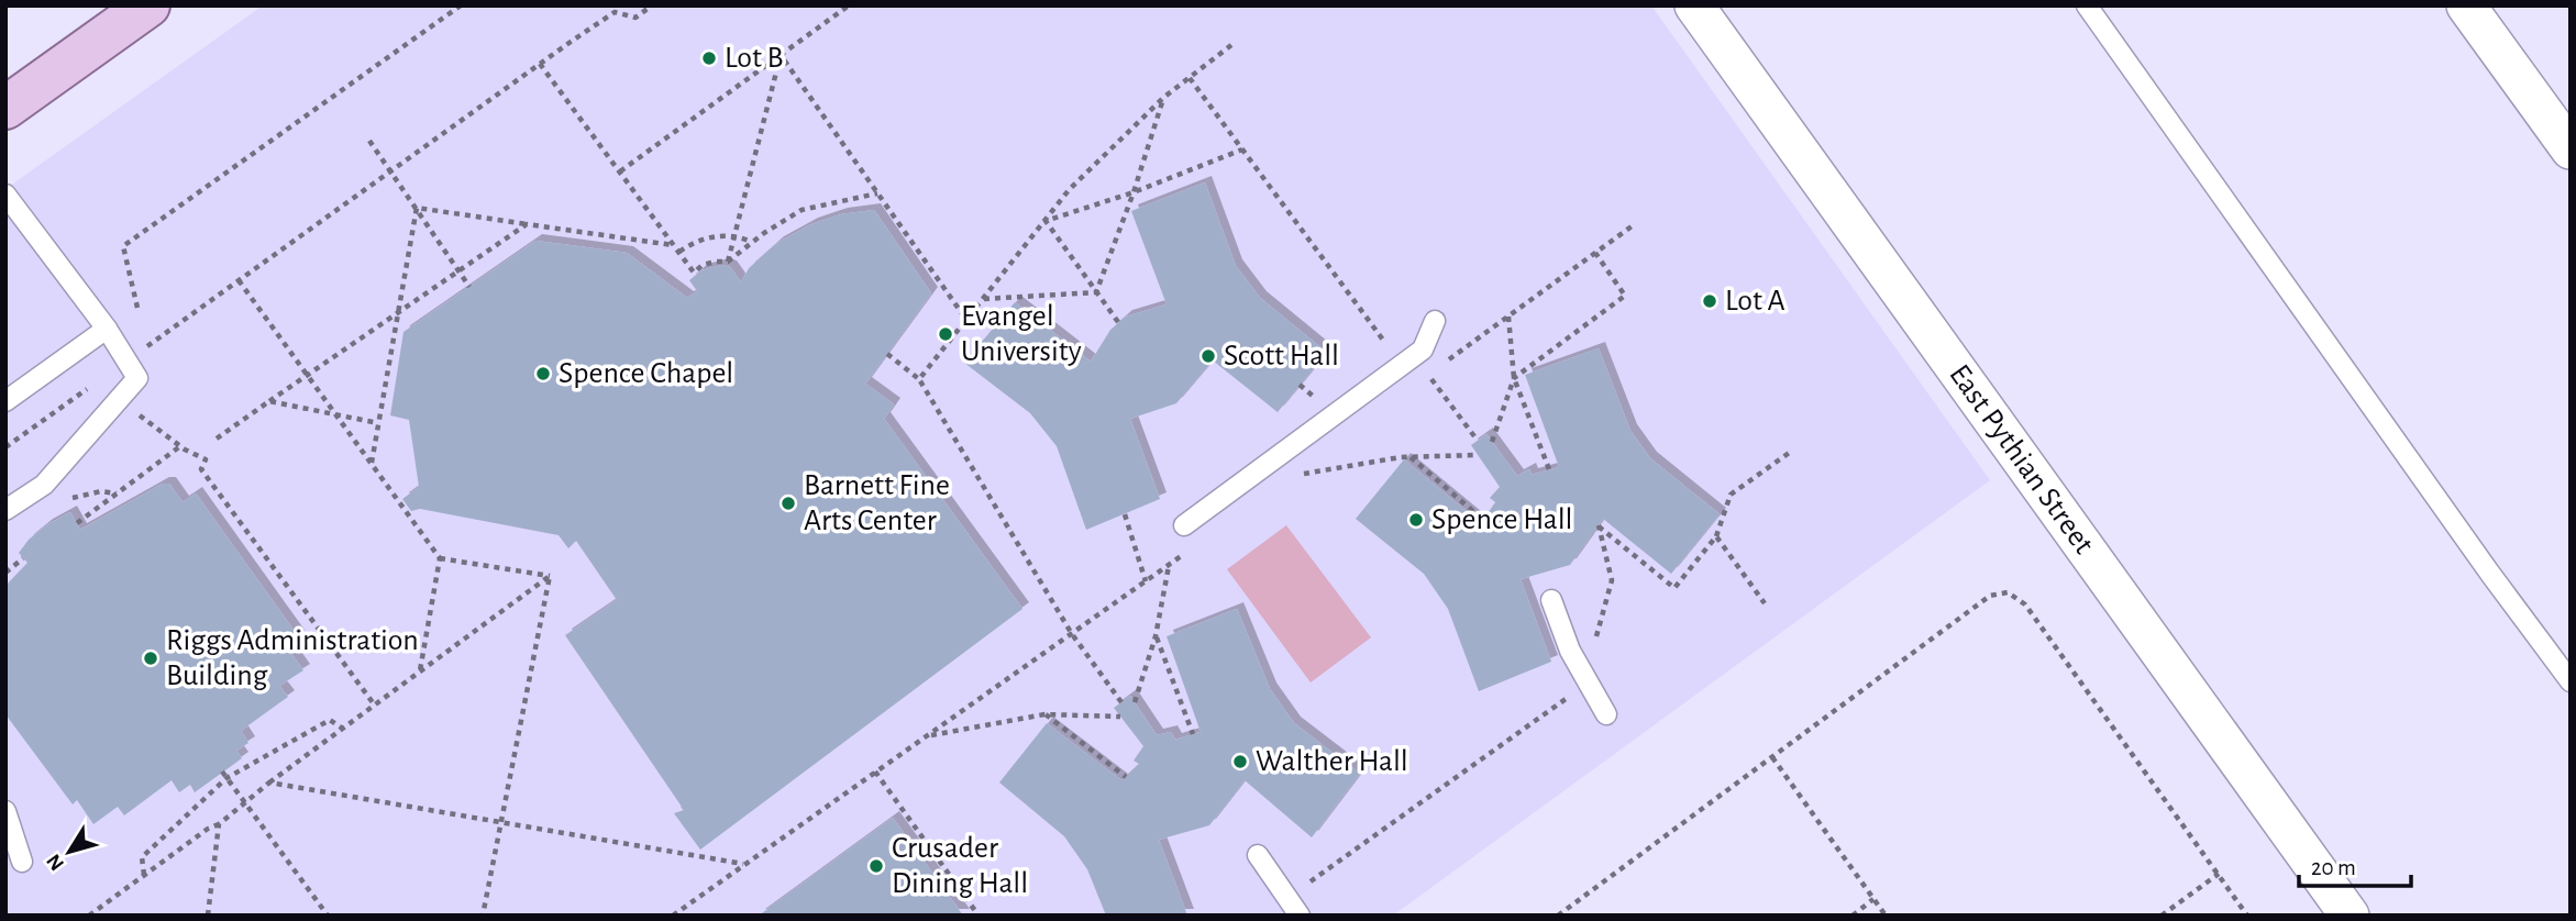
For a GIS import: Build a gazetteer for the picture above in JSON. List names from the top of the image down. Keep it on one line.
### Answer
{"streets":{"street":["East Pythian Street"]},"places":["Lot B","Lot A","Evangel University","Scott Hall","Spence Chapel","Barnett Fine Arts Center","Spence Hall","Riggs Administration Building","Walther Hall","Crusader Dining Hall"],"scale_bar":"20 m","north":"bottom left"}
